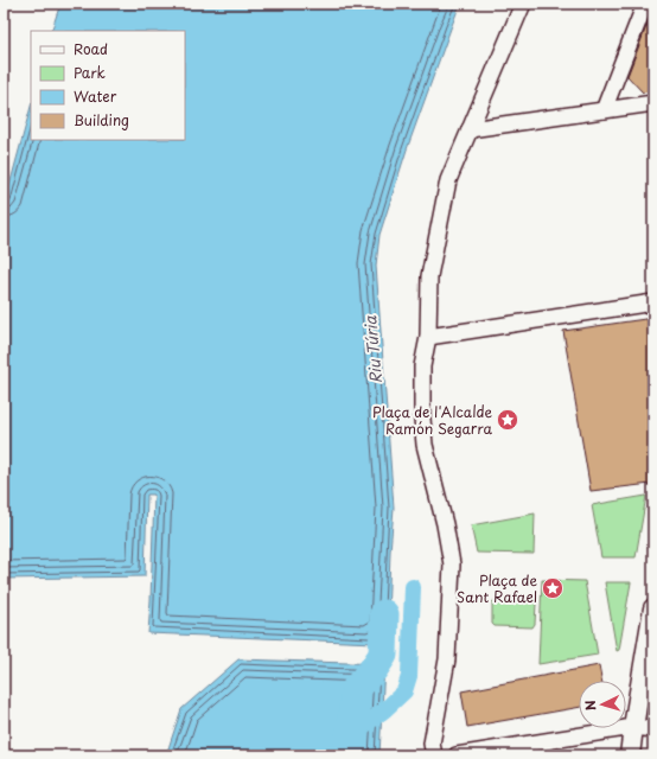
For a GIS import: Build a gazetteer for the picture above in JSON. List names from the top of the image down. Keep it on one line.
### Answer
{"water":["Riu Túria"],"places":{"place":["Plaça de l'Alcalde Ramón Segarra","Plaça de Sant Rafael"]},"legend":["Road","Park","Water","Building"],"north":"left"}
